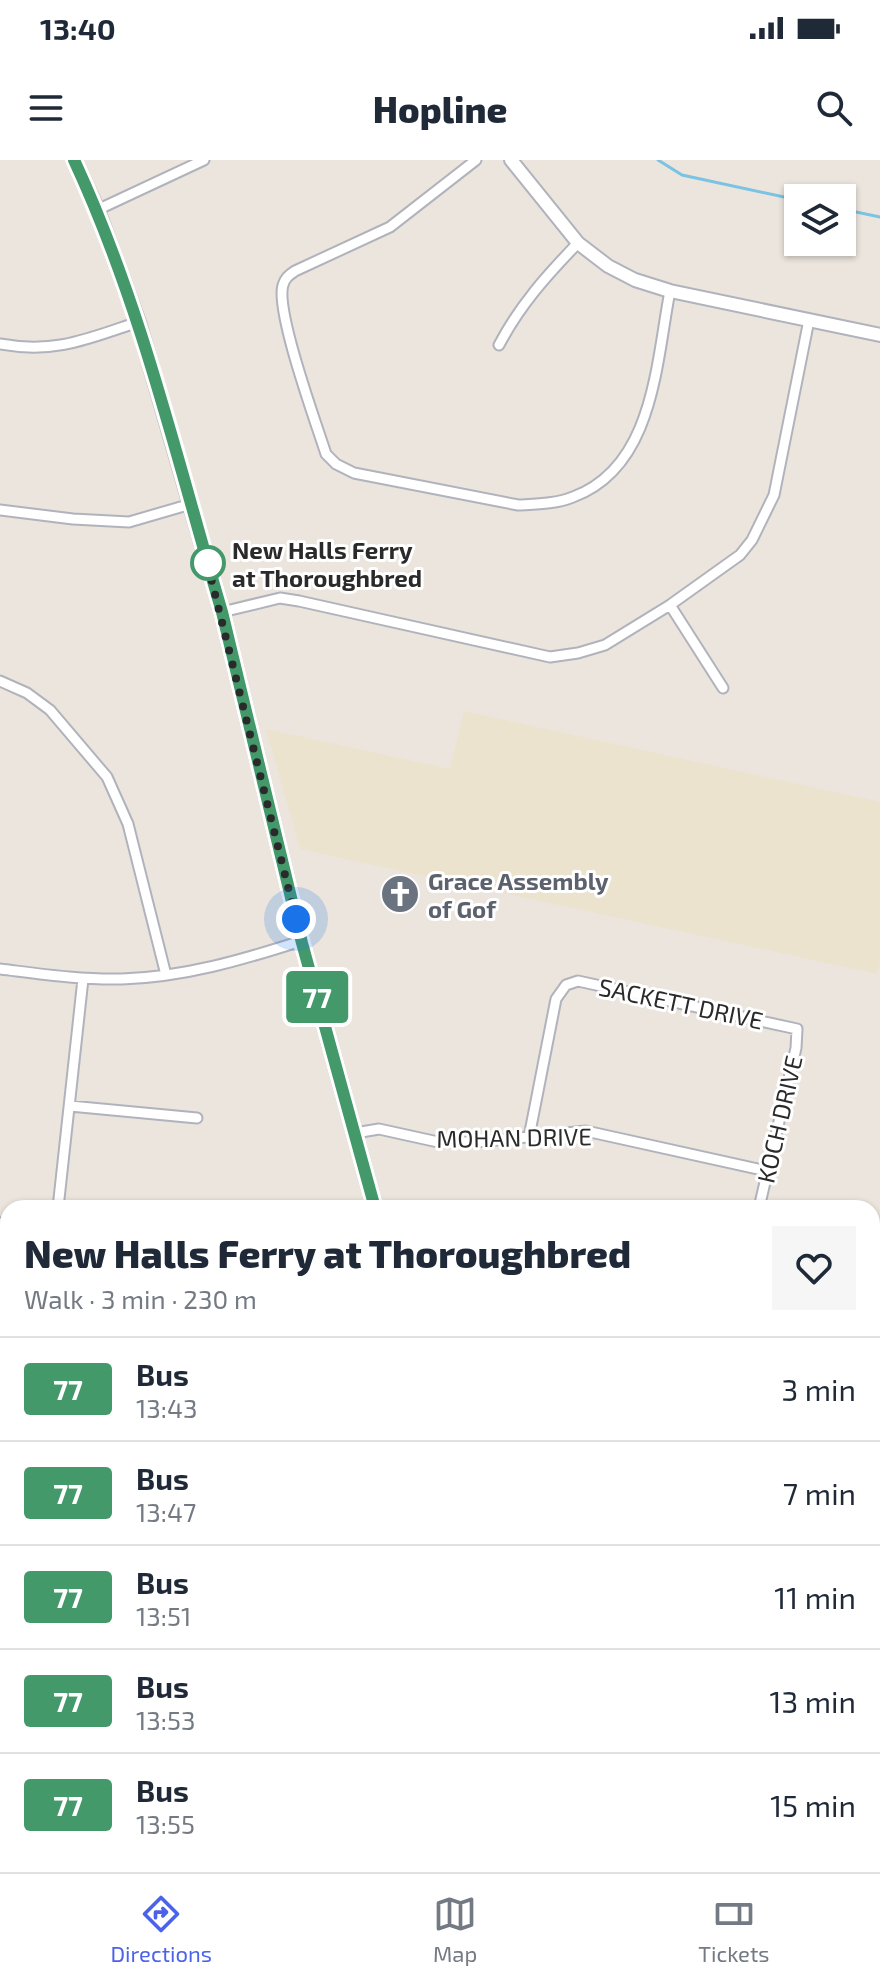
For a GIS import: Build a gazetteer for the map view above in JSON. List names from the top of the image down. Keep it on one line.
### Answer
{"streets":{"street":["SACKETT DRIVE","KOCH DRIVE","MOHAN DRIVE"]},"crossings":[["SACKETT DRIVE","KOCH DRIVE"],["SACKETT DRIVE","MOHAN DRIVE"],["KOCH DRIVE","MOHAN DRIVE"]],"places":{"other":["New Halls Ferry at Thoroughbred"],"church":["Grace Assembly of Gof"]},"lines":["bus line 77"],"page":{"status":"13:40","header":"Hopline","on_map":"77","heading":["New Halls Ferry at Thoroughbred","Walk · 3 min · 230 m"],"list":[{"mark":"77","name":"Bus","note":"13:43","value":"3 min"},{"mark":"77","name":"Bus","note":"13:47","value":"7 min"},{"mark":"77","name":"Bus","note":"13:51","value":"11 min"},{"mark":"77","name":"Bus","note":"13:53","value":"13 min"},{"mark":"77","name":"Bus","note":"13:55","value":"15 min"}],"tabs":["Directions","Map","Tickets"]}}
